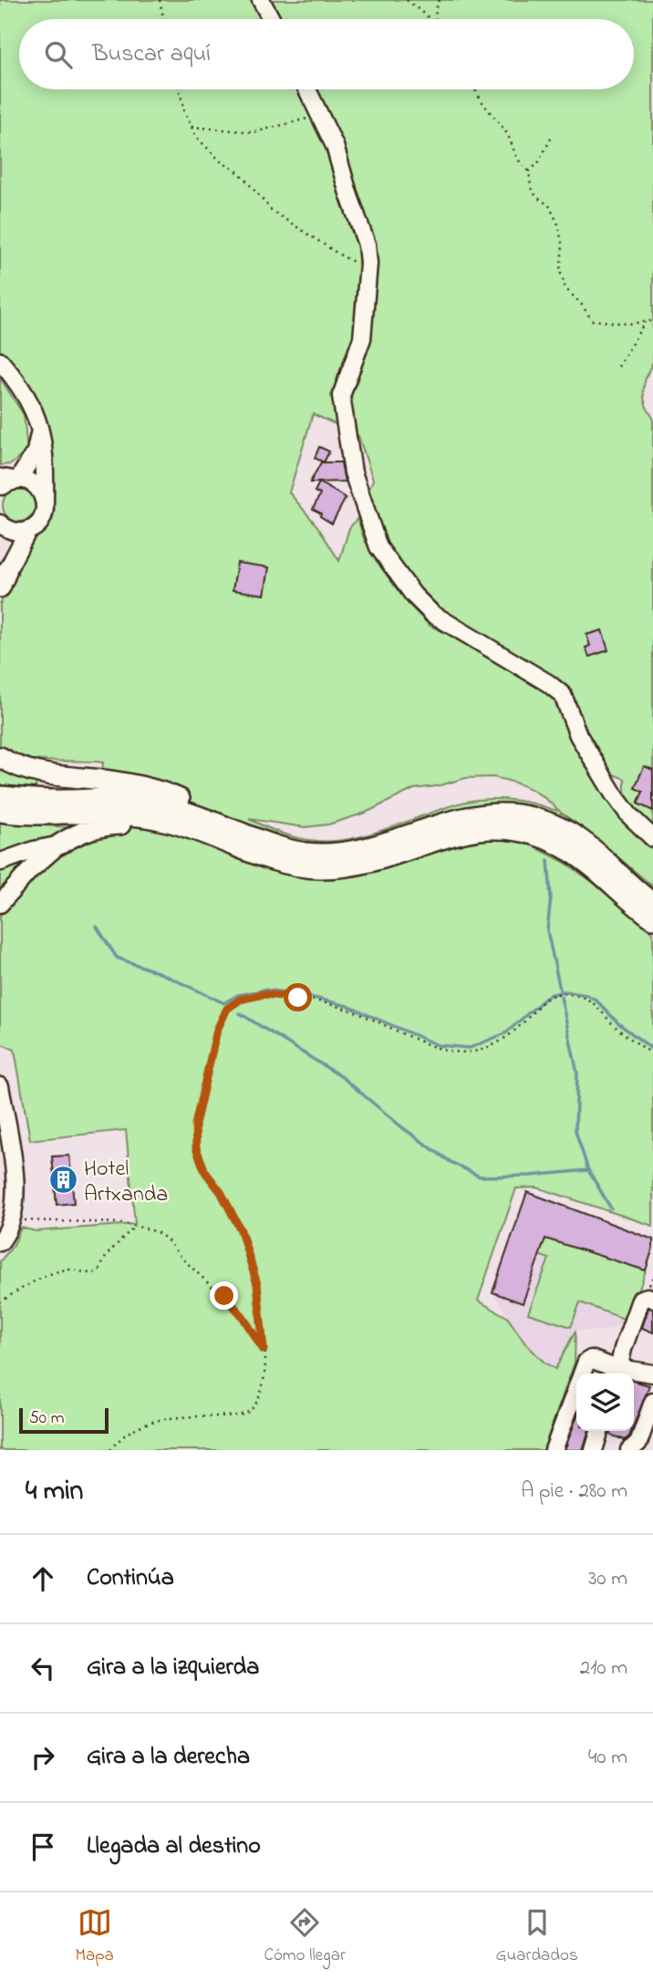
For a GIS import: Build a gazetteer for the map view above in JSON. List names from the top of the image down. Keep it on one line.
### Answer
{"places":{"building":["Hotel Artxanda"]},"scale_bar":"50 m","page":{"search":"Buscar aquí","scale":"50 m","heading":["4 min","A pie · 280 m"],"list":[["Continúa","30 m"],["Gira a la izquierda","210 m"],["Gira a la derecha","40 m"],"Llegada al destino"],"nav":["Mapa","Cómo llegar","Guardados"]}}
